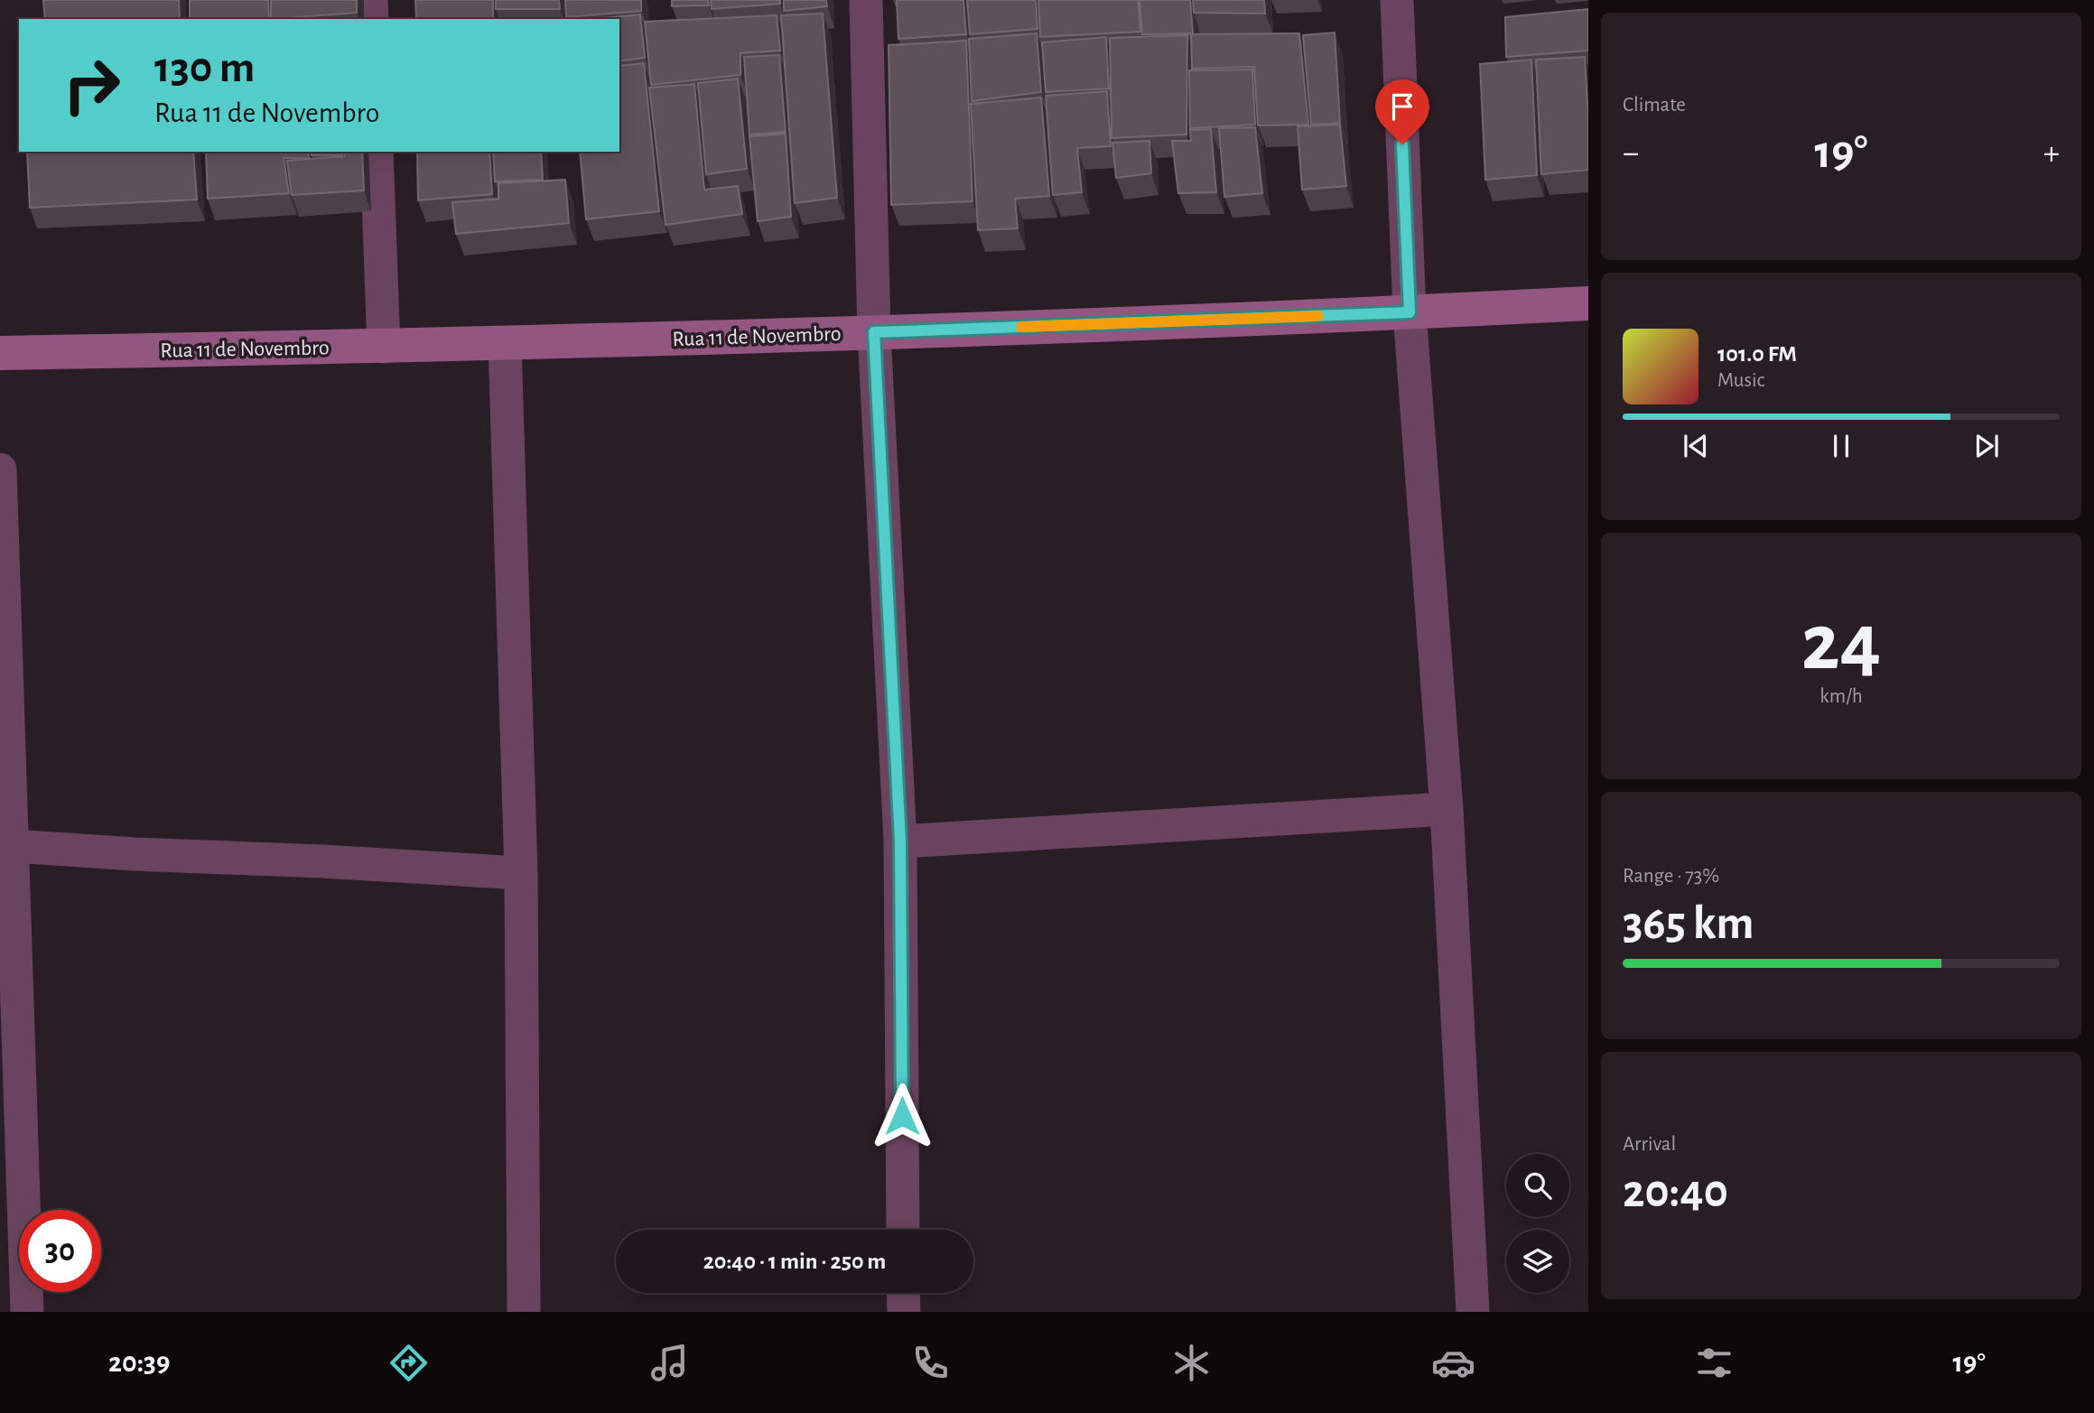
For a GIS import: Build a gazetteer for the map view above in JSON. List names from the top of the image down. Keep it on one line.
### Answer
{"streets":{"main road":["Rua 11 de Novembro"]},"page":{"tile":["Climate",["24","km/h"],["Range · 73%","365 km"],["Arrival","20:40"]],"turn":["130 m","Rua 11 de Novembro"],"heat":["−","19°","+"],"song":["101.0 FM","Music"],"limit":"30","trip":"20:40 · 1 min · 250 m","tabs":["20:39","19°"]}}
